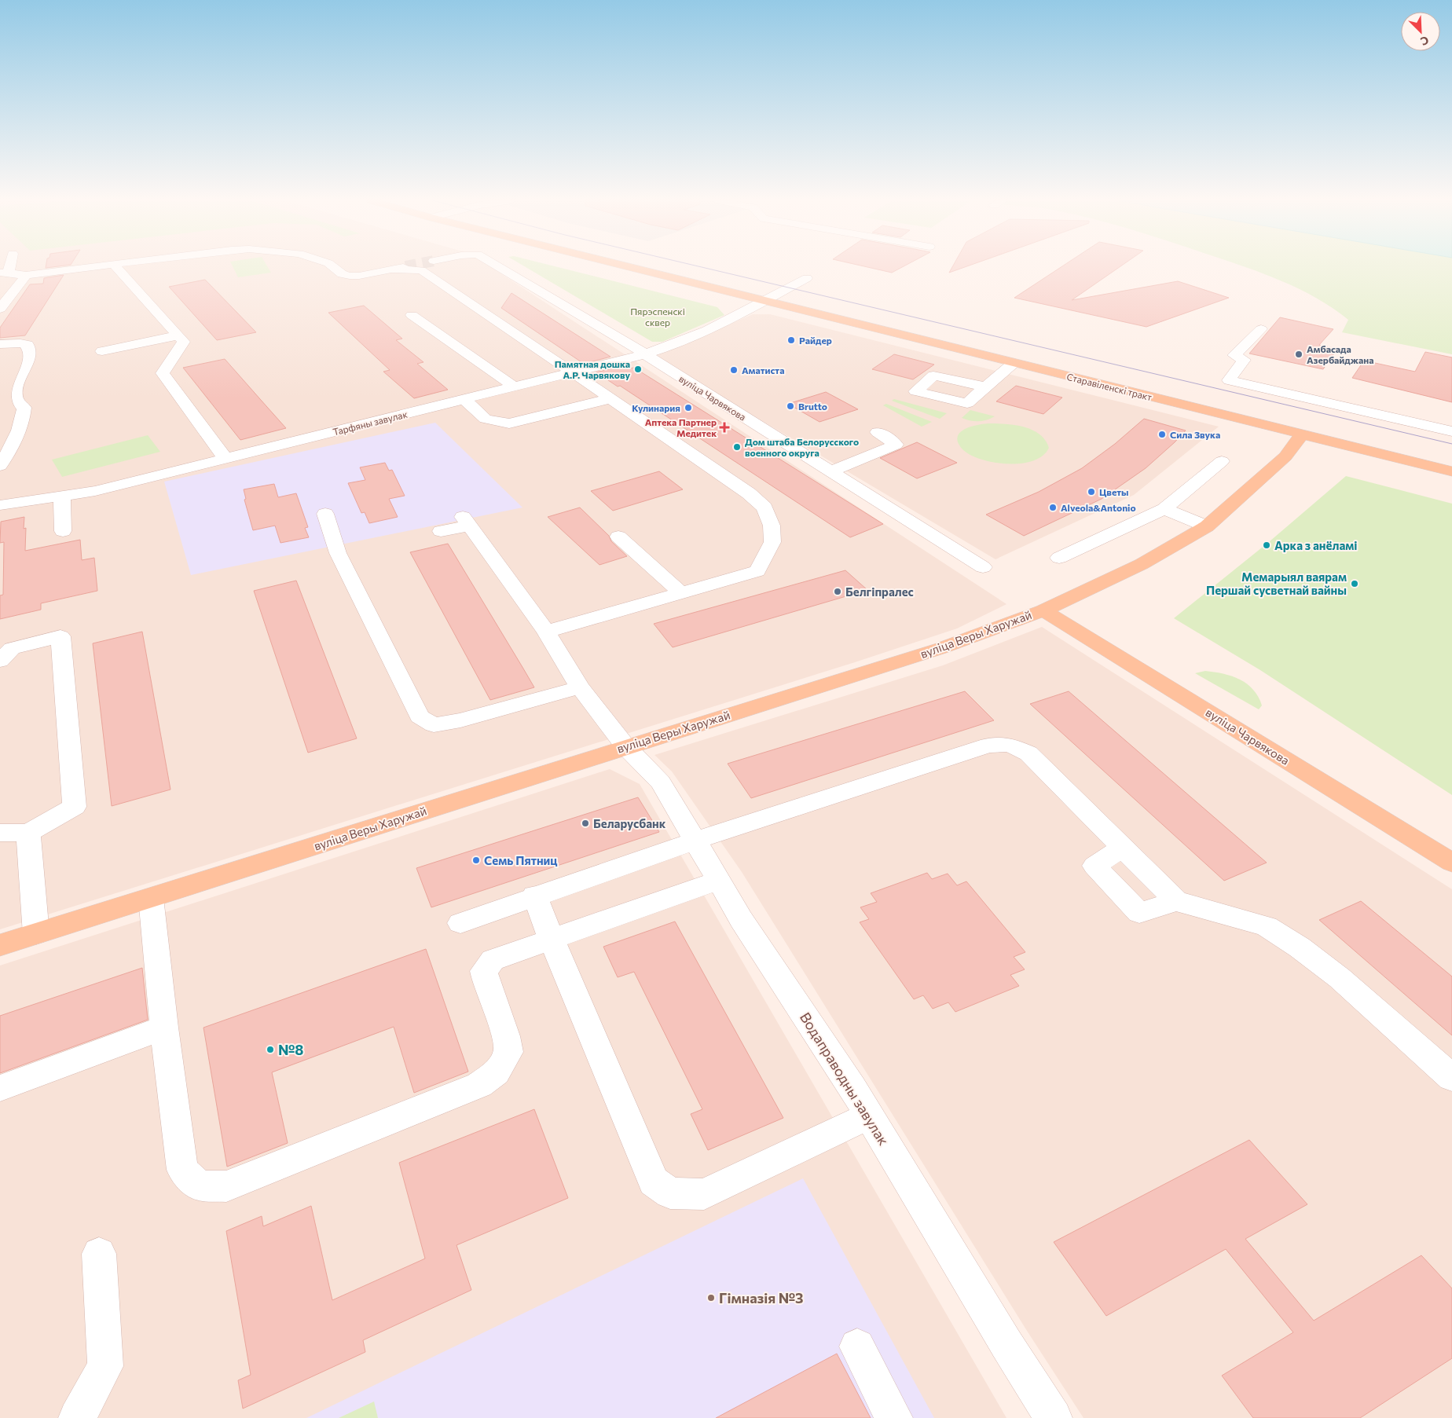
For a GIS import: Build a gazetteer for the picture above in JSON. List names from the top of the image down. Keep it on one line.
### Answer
{"streets":{"main road":["Старавіленскі тракт","вуліца Чарвякова","вуліца Веры Харужай"],"street":["Тарфяны завулак","Водаправодны завулак"]},"crossings":[["Старавіленскі тракт","Тарфяны завулак"],["Старавіленскі тракт","вуліца Веры Харужай"],["вуліца Чарвякова","Тарфяны завулак"],["вуліца Чарвякова","вуліца Веры Харужай"],["вуліца Веры Харужай","Водаправодны завулак"]],"parks":["Пярэспенскі сквер"],"places":{"other":["Райдер","Амбасада Азербайджана","Памятная дошка А.Р. Чарвякову","Аматиста","Brutto","Кулинария","Сила Звука","Дом штаба Белорусского военного округа","Цветы","Alveola&Antonio","Арка з анёламі","Мемарыял ваярам Першай сусветнай вайны","Белгіпралес","Беларусбанк","Семь Пятниц","№8","Гімназія №3"],"health":["Аптека Партнер Медитек"]},"north":"bottom right"}
